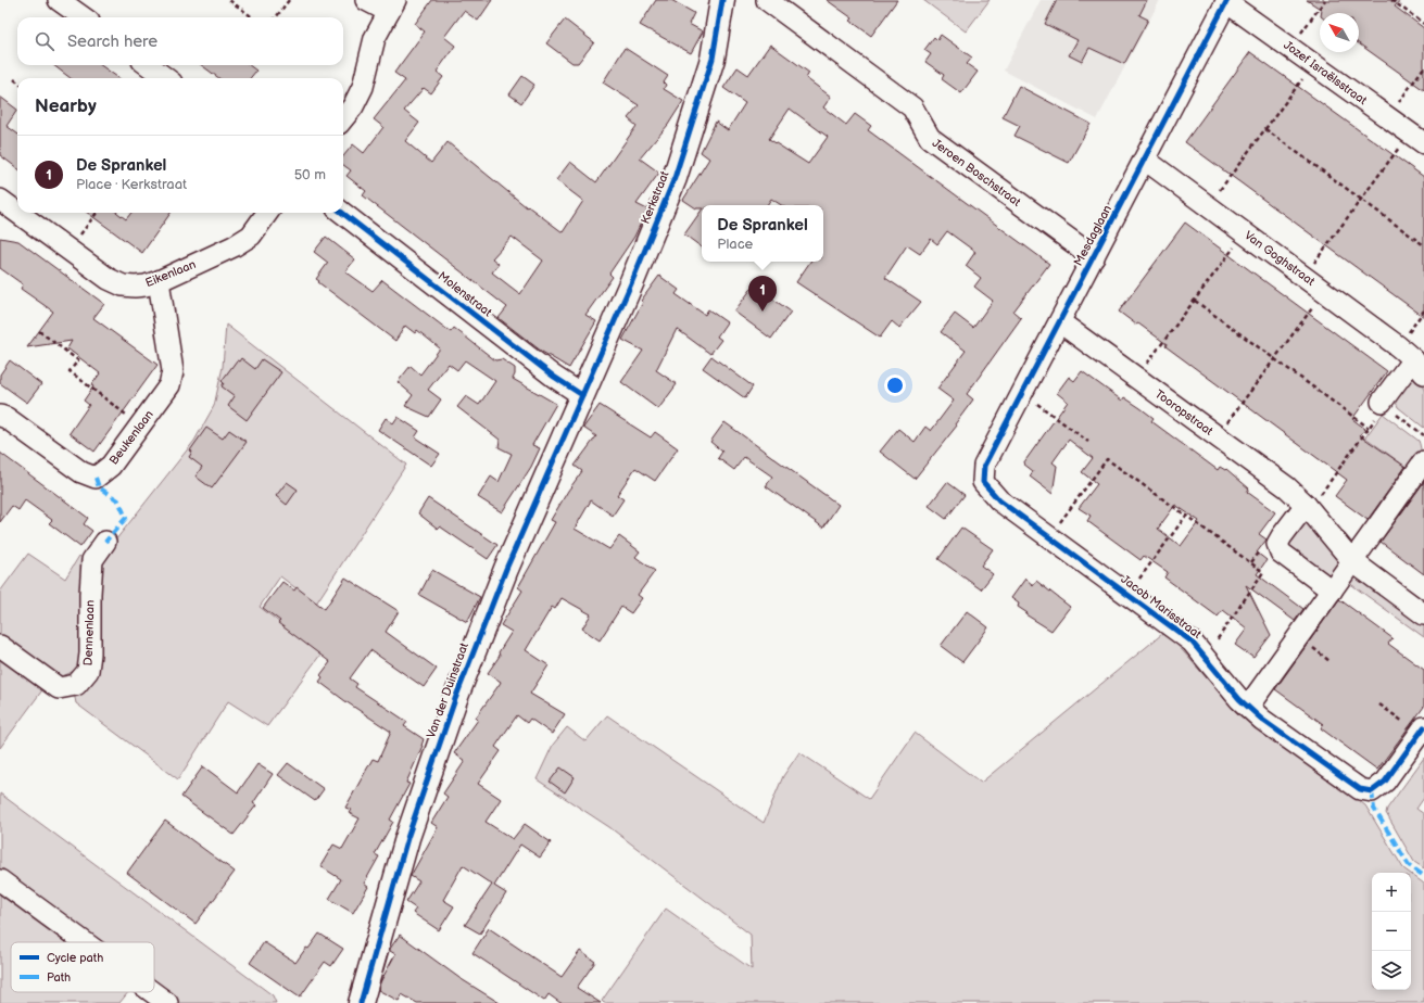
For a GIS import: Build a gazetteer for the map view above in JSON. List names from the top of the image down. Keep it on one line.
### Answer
{"streets":{"street":["Jozef Israëlsstraat","Jeroen Boschstraat","Kerkstraat","Mesdaglaan","Van Goghstraat","Eikenlaan","Molenstraat","Tooropstraat","Beukenlaan","Jacob Marisstraat","Dennenlaan","Van der Duinstraat"]},"crossings":[["Jozef Israëlsstraat","Mesdaglaan"],["Jeroen Boschstraat","Mesdaglaan"],["Kerkstraat","Molenstraat"],["Kerkstraat","Van der Duinstraat"],["Mesdaglaan","Van Goghstraat"],["Mesdaglaan","Tooropstraat"],["Mesdaglaan","Jacob Marisstraat"],["Eikenlaan","Beukenlaan"],["Molenstraat","Van der Duinstraat"]],"legend":["Cycle path","Path"],"north":"top left","page":{"search":"Search here","heading":"Nearby","list":[{"mark":"1","name":"De Sprankel","note":"Place · Kerkstraat","value":"50 m"}],"popup":["De Sprankel","Place"],"pins":"1","map_buttons":["+","−"]}}
